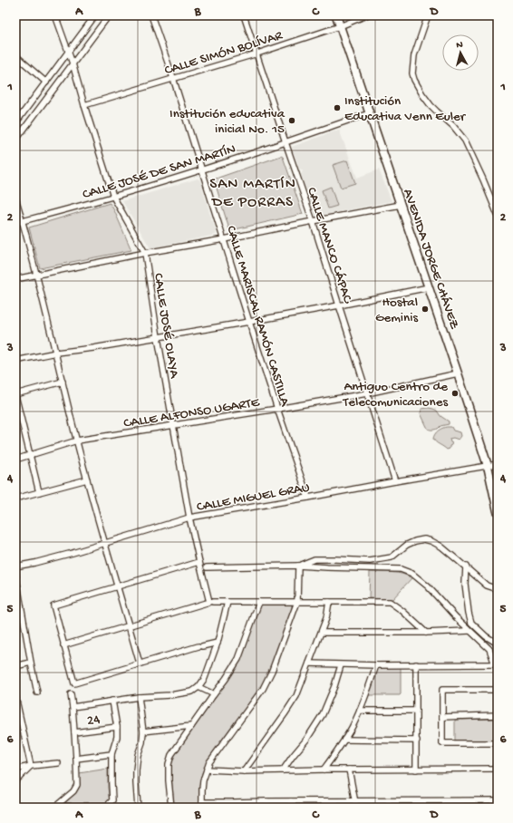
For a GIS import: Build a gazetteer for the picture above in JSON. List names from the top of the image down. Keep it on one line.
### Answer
{"streets":{"main road":["AVENIDA JORGE CHÁVEZ"],"street":["CALLE SIMÓN BOLÍVAR","CALLE JOSÉ DE SAN MARTÍN","CALLE MANCO CÁPAC","CALLE MARISCAL RAMÓN CASTILLA","CALLE JOSÉ OLAYA","CALLE ALFONSO UGARTE","CALLE MIGUEL GRAU","24"]},"crossings":[["CALLE SIMÓN BOLÍVAR","CALLE MANCO CÁPAC"],["CALLE SIMÓN BOLÍVAR","AVENIDA JORGE CHÁVEZ"],["CALLE SIMÓN BOLÍVAR","CALLE MARISCAL RAMÓN CASTILLA"],["CALLE SIMÓN BOLÍVAR","CALLE JOSÉ OLAYA"],["CALLE JOSÉ DE SAN MARTÍN","CALLE MANCO CÁPAC"],["CALLE JOSÉ DE SAN MARTÍN","AVENIDA JORGE CHÁVEZ"],["CALLE JOSÉ DE SAN MARTÍN","CALLE MARISCAL RAMÓN CASTILLA"],["CALLE JOSÉ DE SAN MARTÍN","CALLE JOSÉ OLAYA"],["CALLE MANCO CÁPAC","CALLE ALFONSO UGARTE"],["CALLE MANCO CÁPAC","CALLE MIGUEL GRAU"],["AVENIDA JORGE CHÁVEZ","CALLE ALFONSO UGARTE"],["AVENIDA JORGE CHÁVEZ","CALLE MIGUEL GRAU"],["CALLE MARISCAL RAMÓN CASTILLA","CALLE ALFONSO UGARTE"],["CALLE MARISCAL RAMÓN CASTILLA","CALLE MIGUEL GRAU"],["CALLE JOSÉ OLAYA","CALLE ALFONSO UGARTE"],["CALLE JOSÉ OLAYA","CALLE MIGUEL GRAU"]],"districts":["SAN MARTÍN DE PORRAS"],"places":["Institución Educativa Venn Euler","Institución educativa inicial No. 15","Hostal Geminis","Antiguo Centro de Telecomunicaciones"],"north":"top","grid":{"columns":["A","B","C","D"],"rows":["1","2","3","4","5","6"]}}
